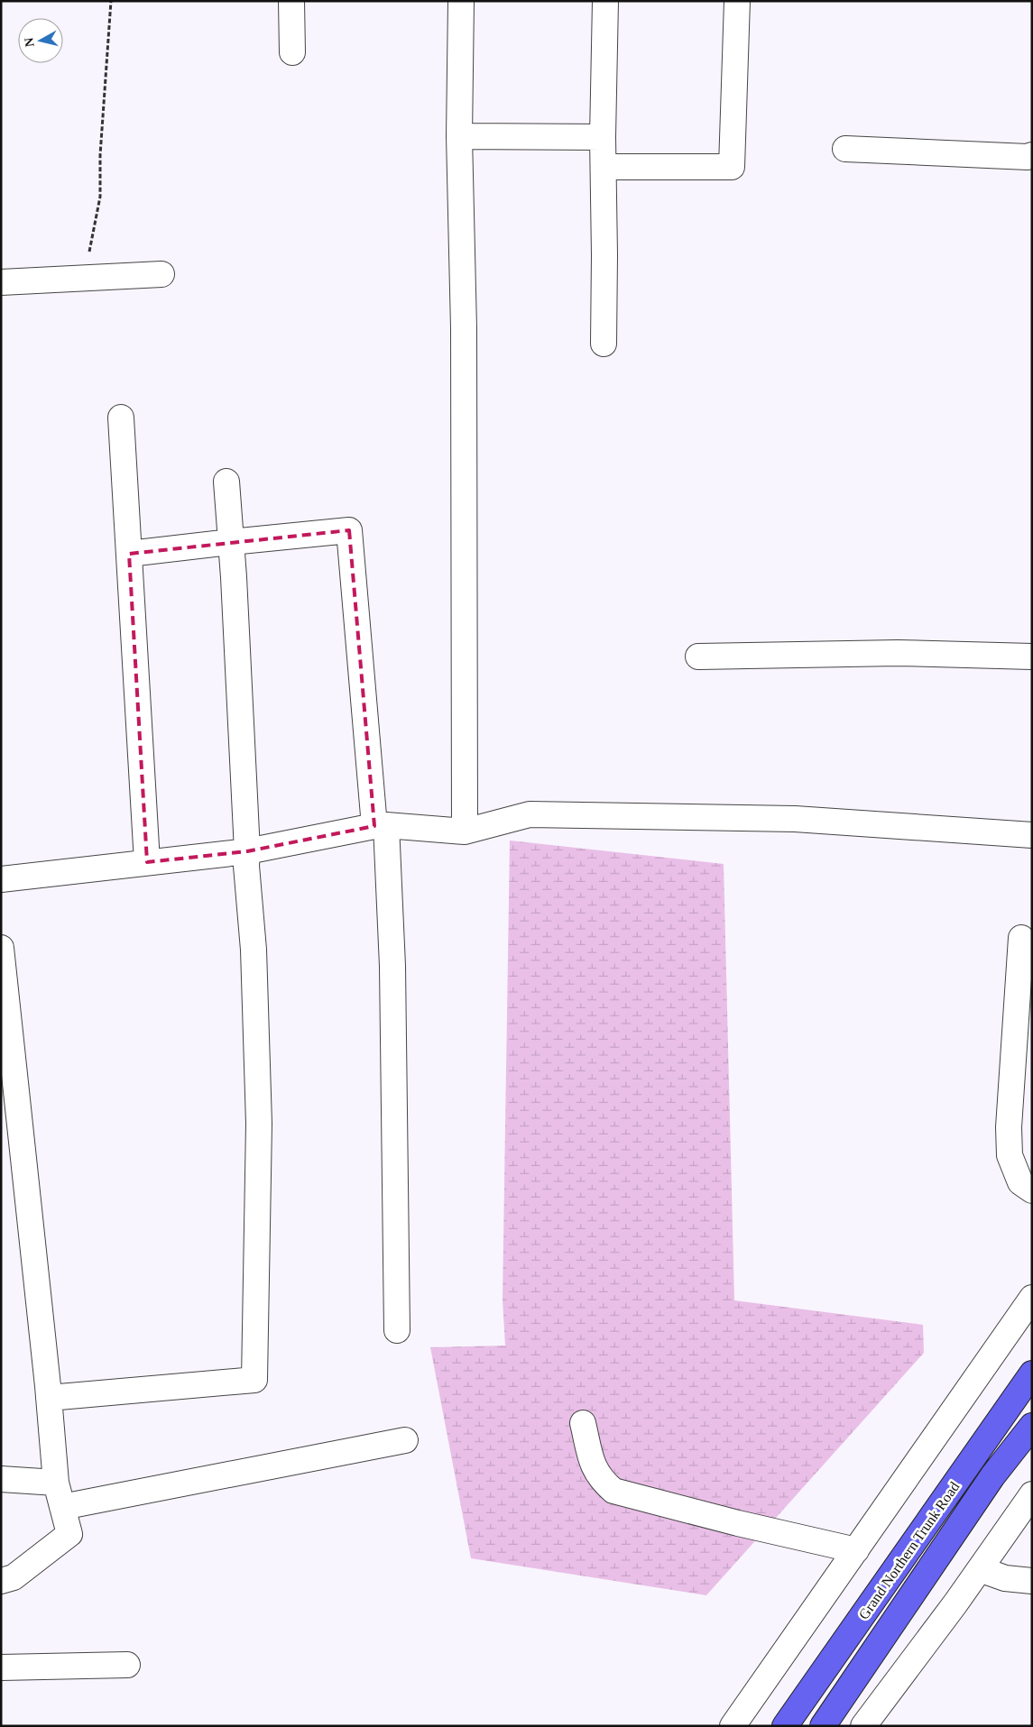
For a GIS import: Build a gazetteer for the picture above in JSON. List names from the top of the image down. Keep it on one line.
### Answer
{"streets":{"highway":["Grand Northern Trunk Road"]},"north":"left"}
